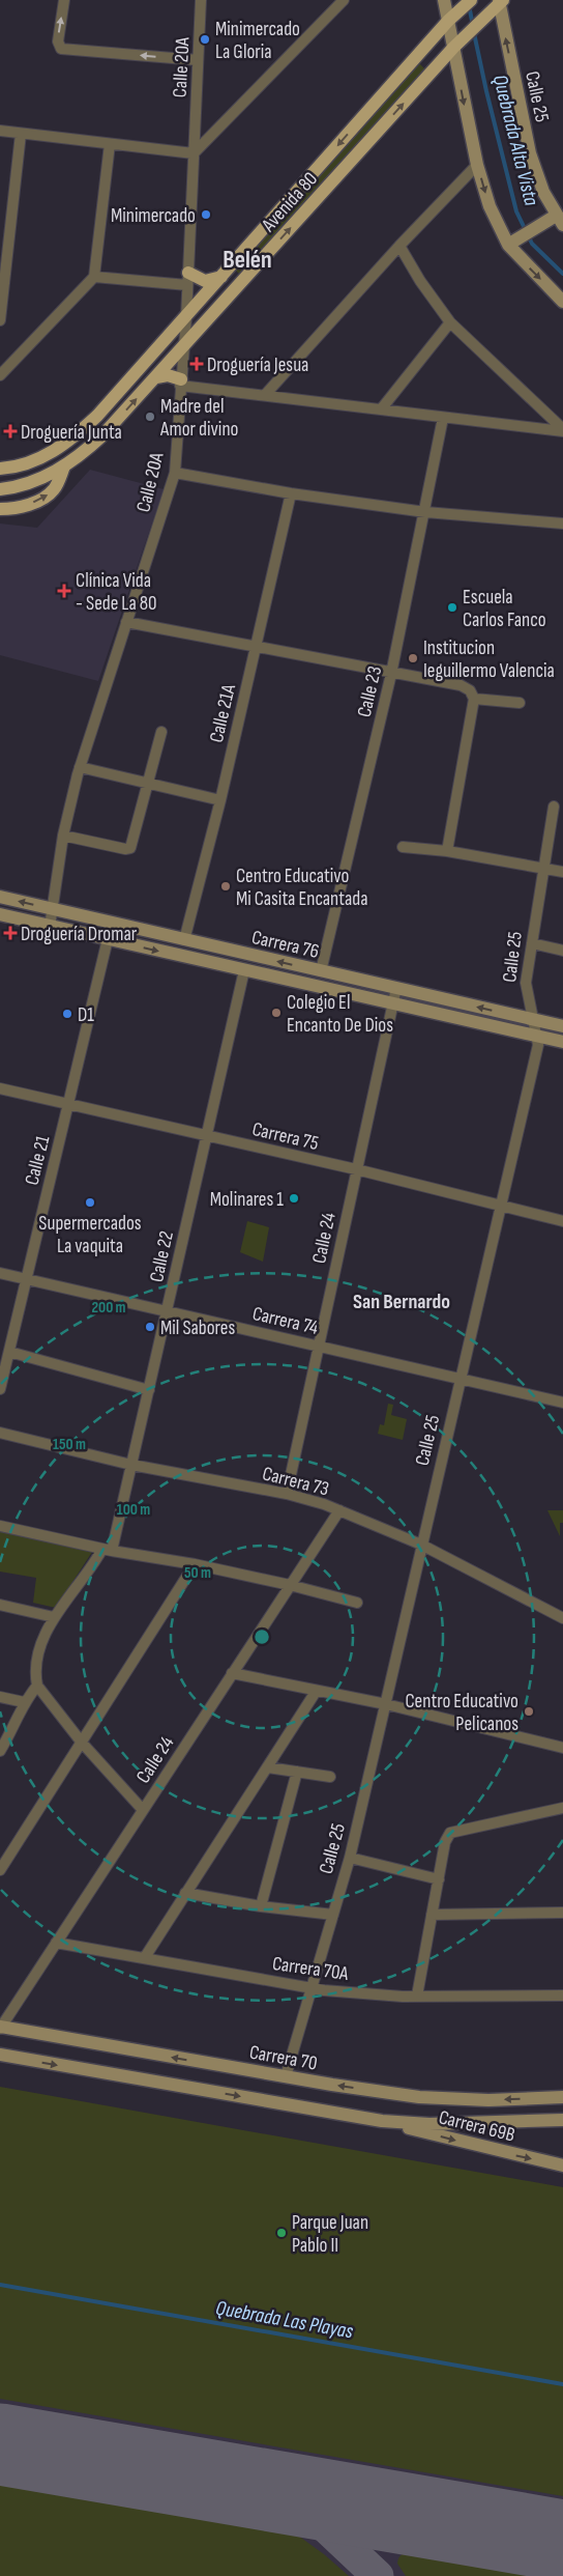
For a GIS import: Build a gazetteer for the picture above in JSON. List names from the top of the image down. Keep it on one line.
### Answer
{"streets":{"main road":["Calle 25","Avenida 80","Carrera 76","Carrera 70","Carrera 69B"],"street":["Calle 20A","Calle 23","Calle 21A","Carrera 75","Calle 21","Calle 24","Calle 22","Carrera 74","Carrera 73","Carrera 70A"]},"crossings":[["Calle 20A","Avenida 80"],["Calle 20A","Carrera 76"],["Calle 25","Avenida 80"],["Calle 25","Carrera 76"],["Calle 25","Carrera 75"],["Calle 25","Carrera 74"],["Calle 25","Carrera 73"],["Calle 25","Carrera 70A"],["Calle 25","Carrera 70"],["Calle 23","Carrera 76"],["Calle 21A","Carrera 76"],["Carrera 76","Calle 21"],["Carrera 76","Calle 24"],["Carrera 76","Calle 22"],["Carrera 75","Calle 21"],["Carrera 75","Calle 24"],["Carrera 75","Calle 22"],["Calle 21","Carrera 74"],["Calle 24","Carrera 74"],["Calle 24","Carrera 73"],["Calle 24","Carrera 70A"],["Calle 24","Carrera 70"],["Calle 22","Carrera 74"],["Calle 22","Carrera 73"]],"districts":["Belén","San Bernardo"],"water":["Quebrada Alta Vista","Quebrada Las Playas"],"places":{"other":["Minimercado La Gloria","Minimercado","Madre del Amor divino","Escuela Carlos Fanco","Institucion Ieguillermo Valencia","Centro Educativo Mi Casita Encantada","Colegio El Encanto De Dios","D1","Molinares 1","Supermercados La vaquita","Mil Sabores","Centro Educativo Pelicanos","Parque Juan Pablo II"],"health":["Droguería Jesua","Droguería Junta","Clínica Vida - Sede La 80","Droguería Dromar"]},"rings":["200 m","150 m","100 m","50 m"]}
